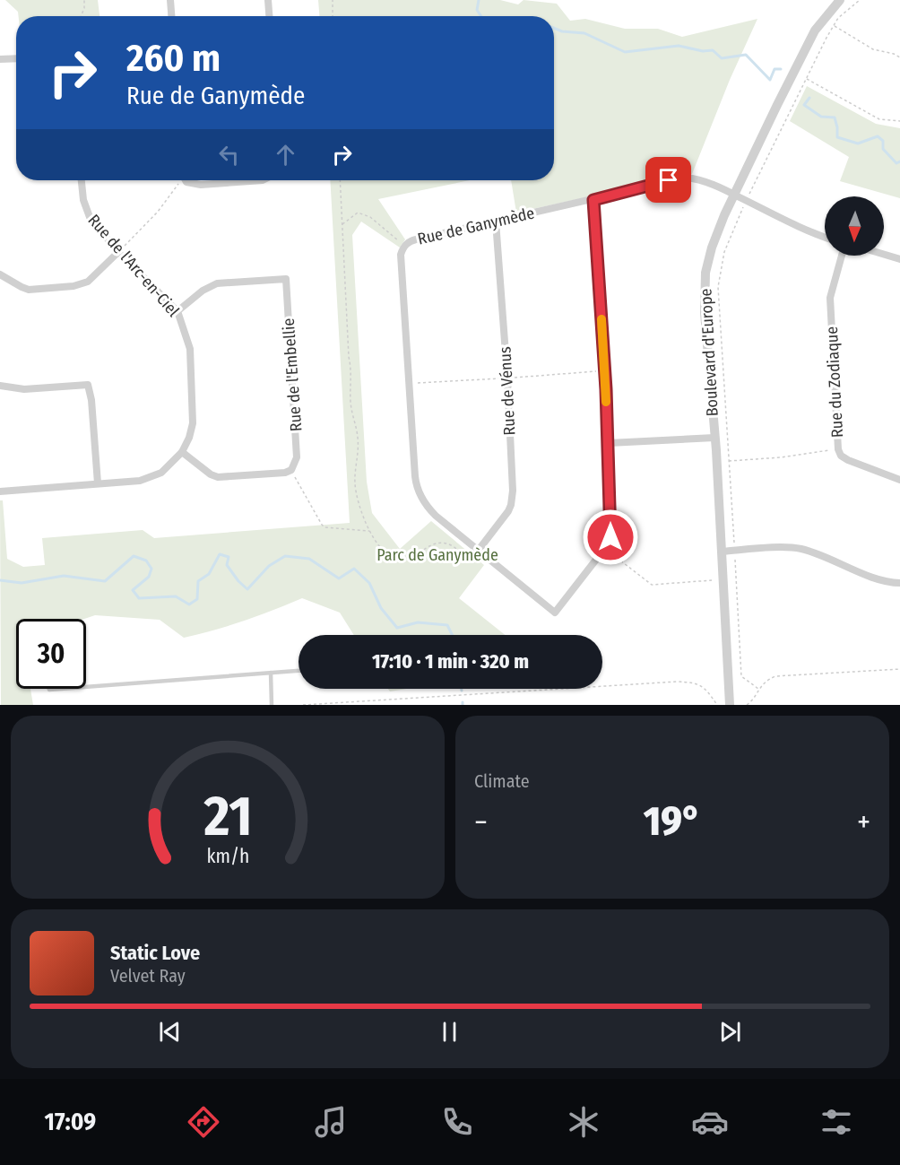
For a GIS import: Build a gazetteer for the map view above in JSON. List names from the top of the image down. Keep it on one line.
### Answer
{"streets":{"street":["Rue de Ganymède","Rue de l'Arc-en-Ciel","Boulevard d'Europe","Rue de l'Embellie","Rue du Zodiaque","Rue de Vénus"]},"crossings":[["Rue de Ganymède","Boulevard d'Europe"],["Rue de Ganymède","Rue de Vénus"],["Rue de l'Arc-en-Ciel","Rue de l'Embellie"]],"parks":["Parc de Ganymède"],"north":"bottom","page":{"turn":["260 m","Rue de Ganymède"],"limit":"30","trip":"17:10 · 1 min · 320 m","tile":"Climate","heat":["−","19°","+"],"song":["Static Love","Velvet Ray"],"tabs":"17:09","gauge":["21","km/h"]}}
